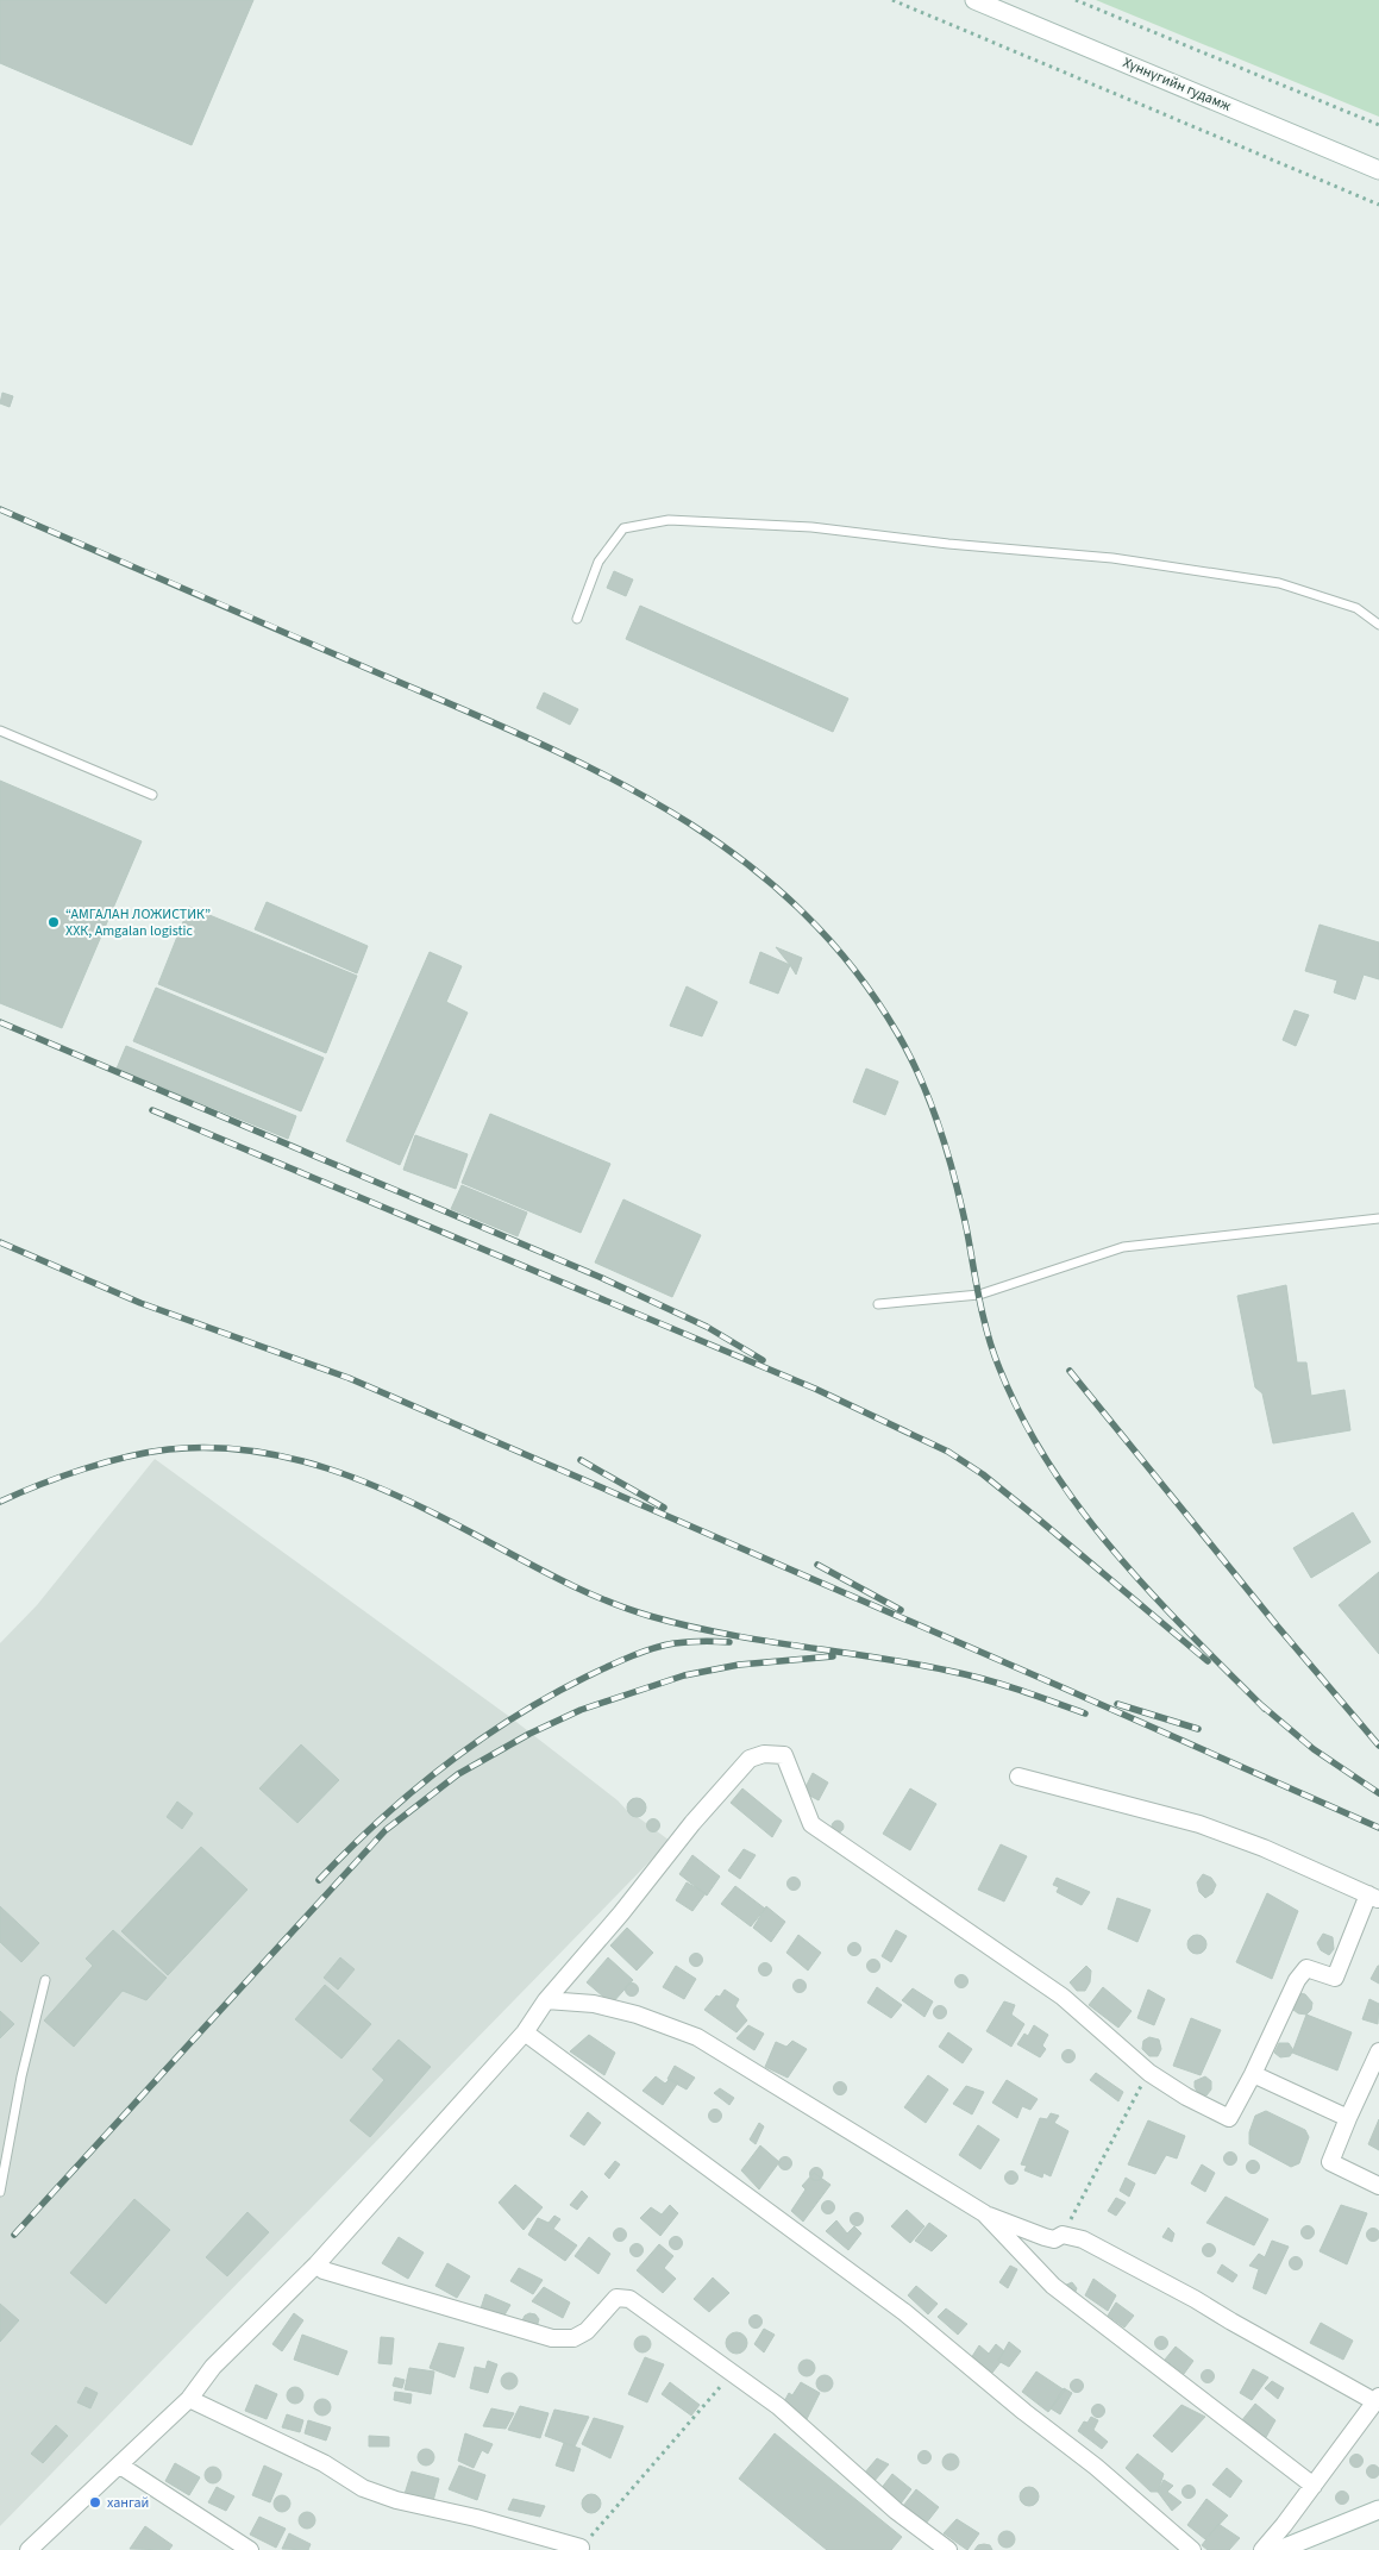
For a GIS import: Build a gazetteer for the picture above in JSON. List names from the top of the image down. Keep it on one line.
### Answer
{"streets":{"main road":["Хүннүгийн гудамж"]},"places":["“АМГАЛАН ЛОЖИСТИК” ХХК, Amgalan logistic","хангай"]}
